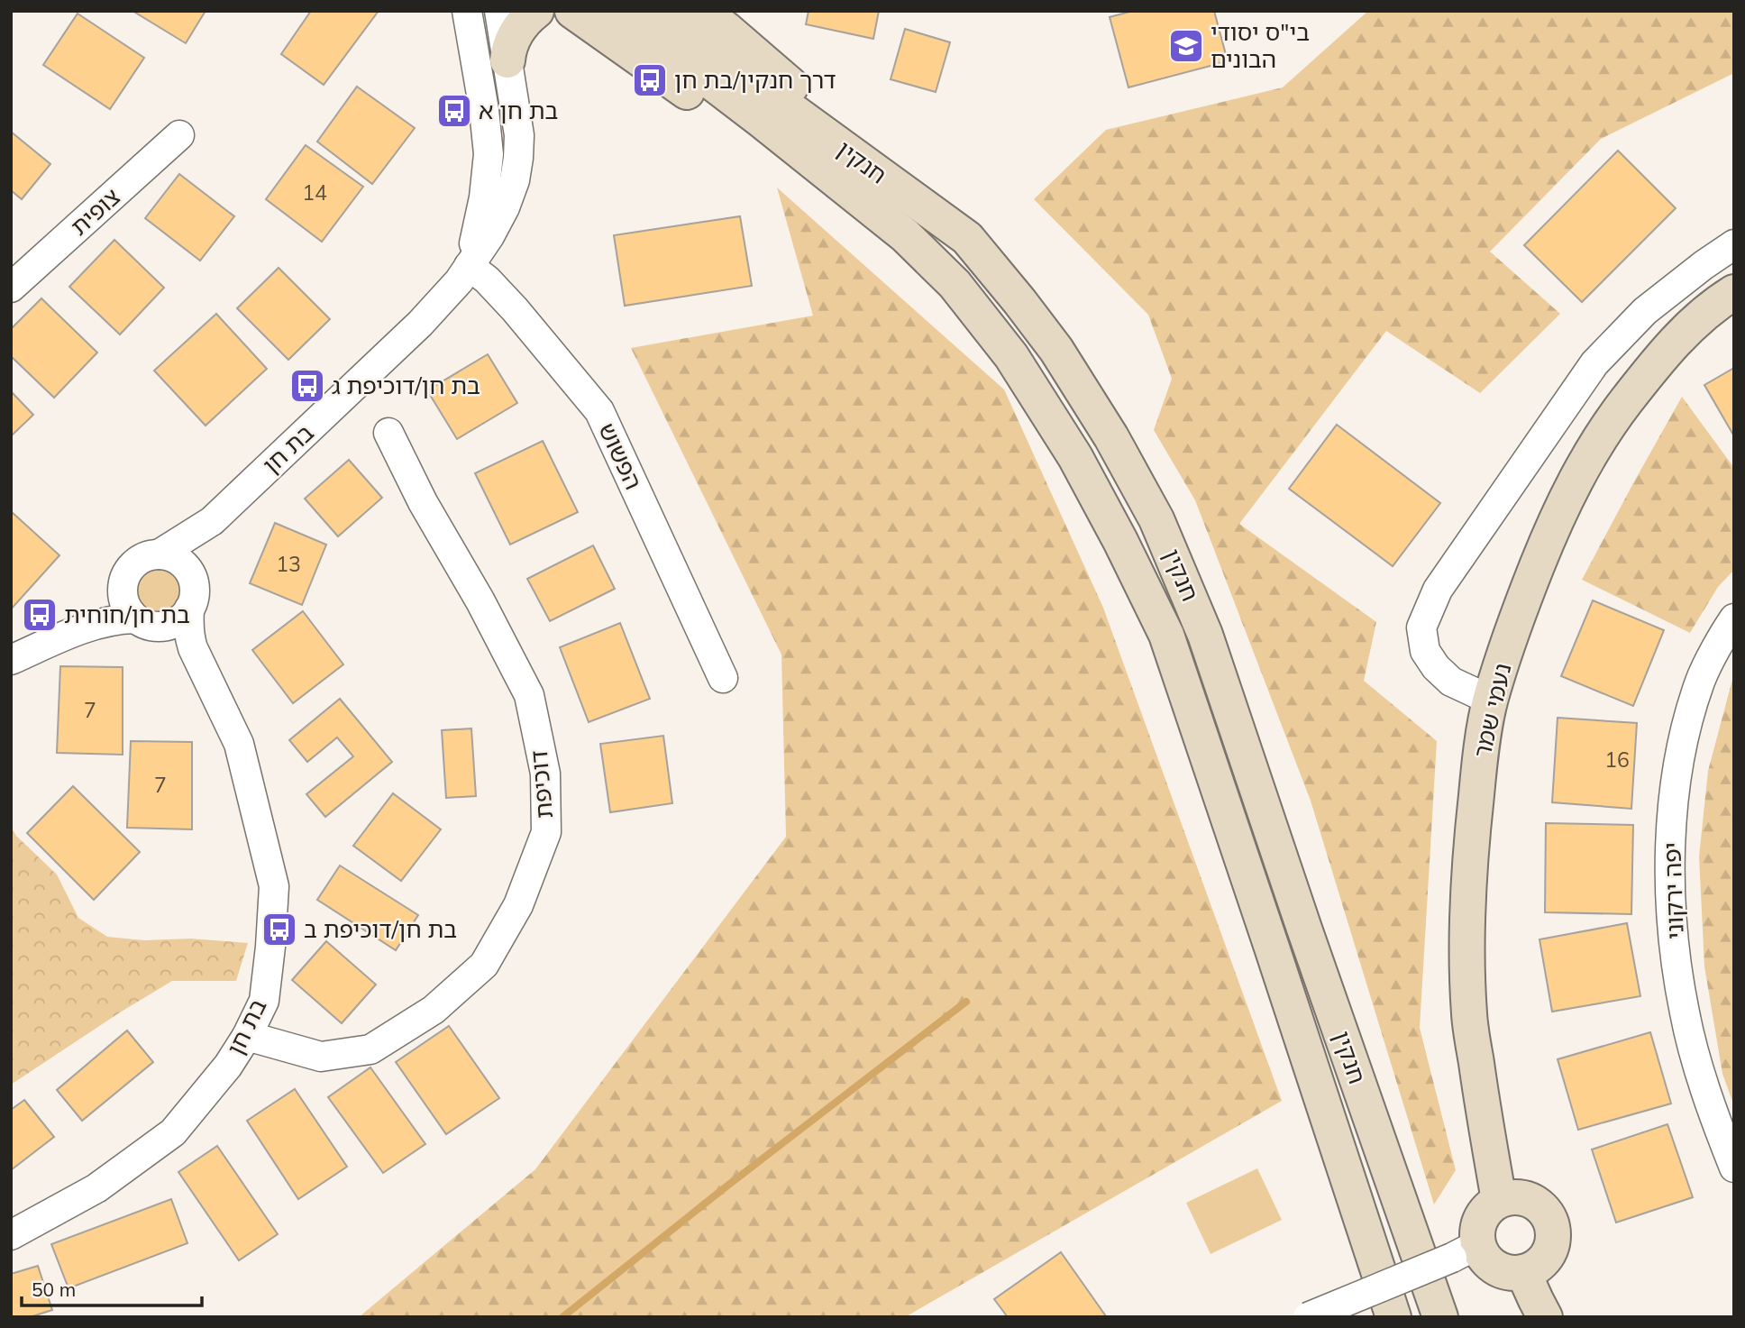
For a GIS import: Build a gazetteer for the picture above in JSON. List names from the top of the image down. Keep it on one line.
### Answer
{"streets":{"main road":["חנקין","נעמי שמר"],"street":["צופית","בת חן","הפשוש","דוכיפת","יפה ירקוני"]},"crossings":[["בת חן","הפשוש"],["בת חן","דוכיפת"]],"places":{"school or university":["בי\"ס יסודי הבונים"],"bus stop":["דרך חנקין/בת חן","בת חן א","בת חן/דוכיפת ג","בת חן/חוחית","בת חן/דוכיפת ב"]},"house_numbers":["14","13","7","16","7"],"scale_bar":"50 m"}
